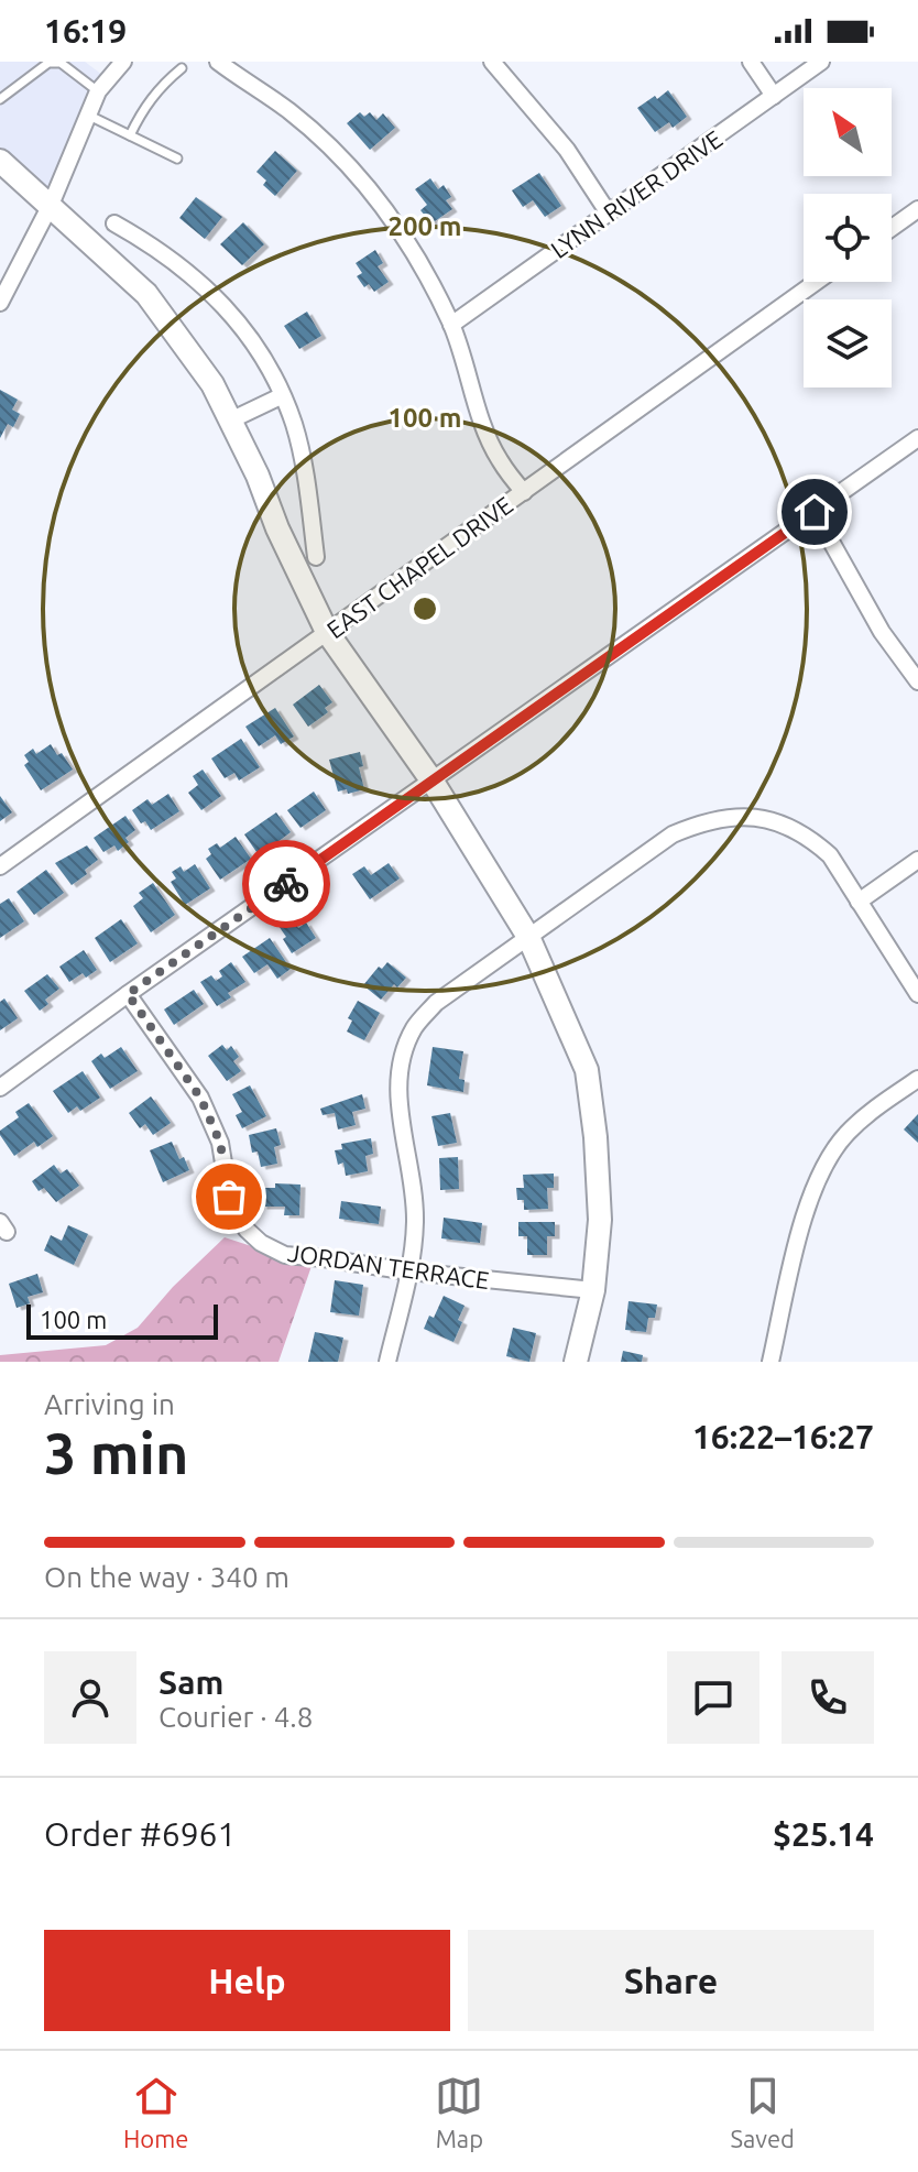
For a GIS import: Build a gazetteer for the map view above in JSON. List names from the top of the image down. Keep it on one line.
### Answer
{"streets":{"street":["LYNN RIVER DRIVE","EAST CHAPEL DRIVE","JORDAN TERRACE"]},"scale_bar":"100 m","north":"top left","page":{"status":"16:19","scale":"100 m","heading":["3 min","Arriving in","16:22–16:27"],"panel":["Sam","Courier · 4.8","Order #6961","$25.14"],"bar":"On the way · 340 m","buttons":["Help","Share"],"tabs":["Home","Map","Saved"]},"rings":["200 m","100 m"]}
